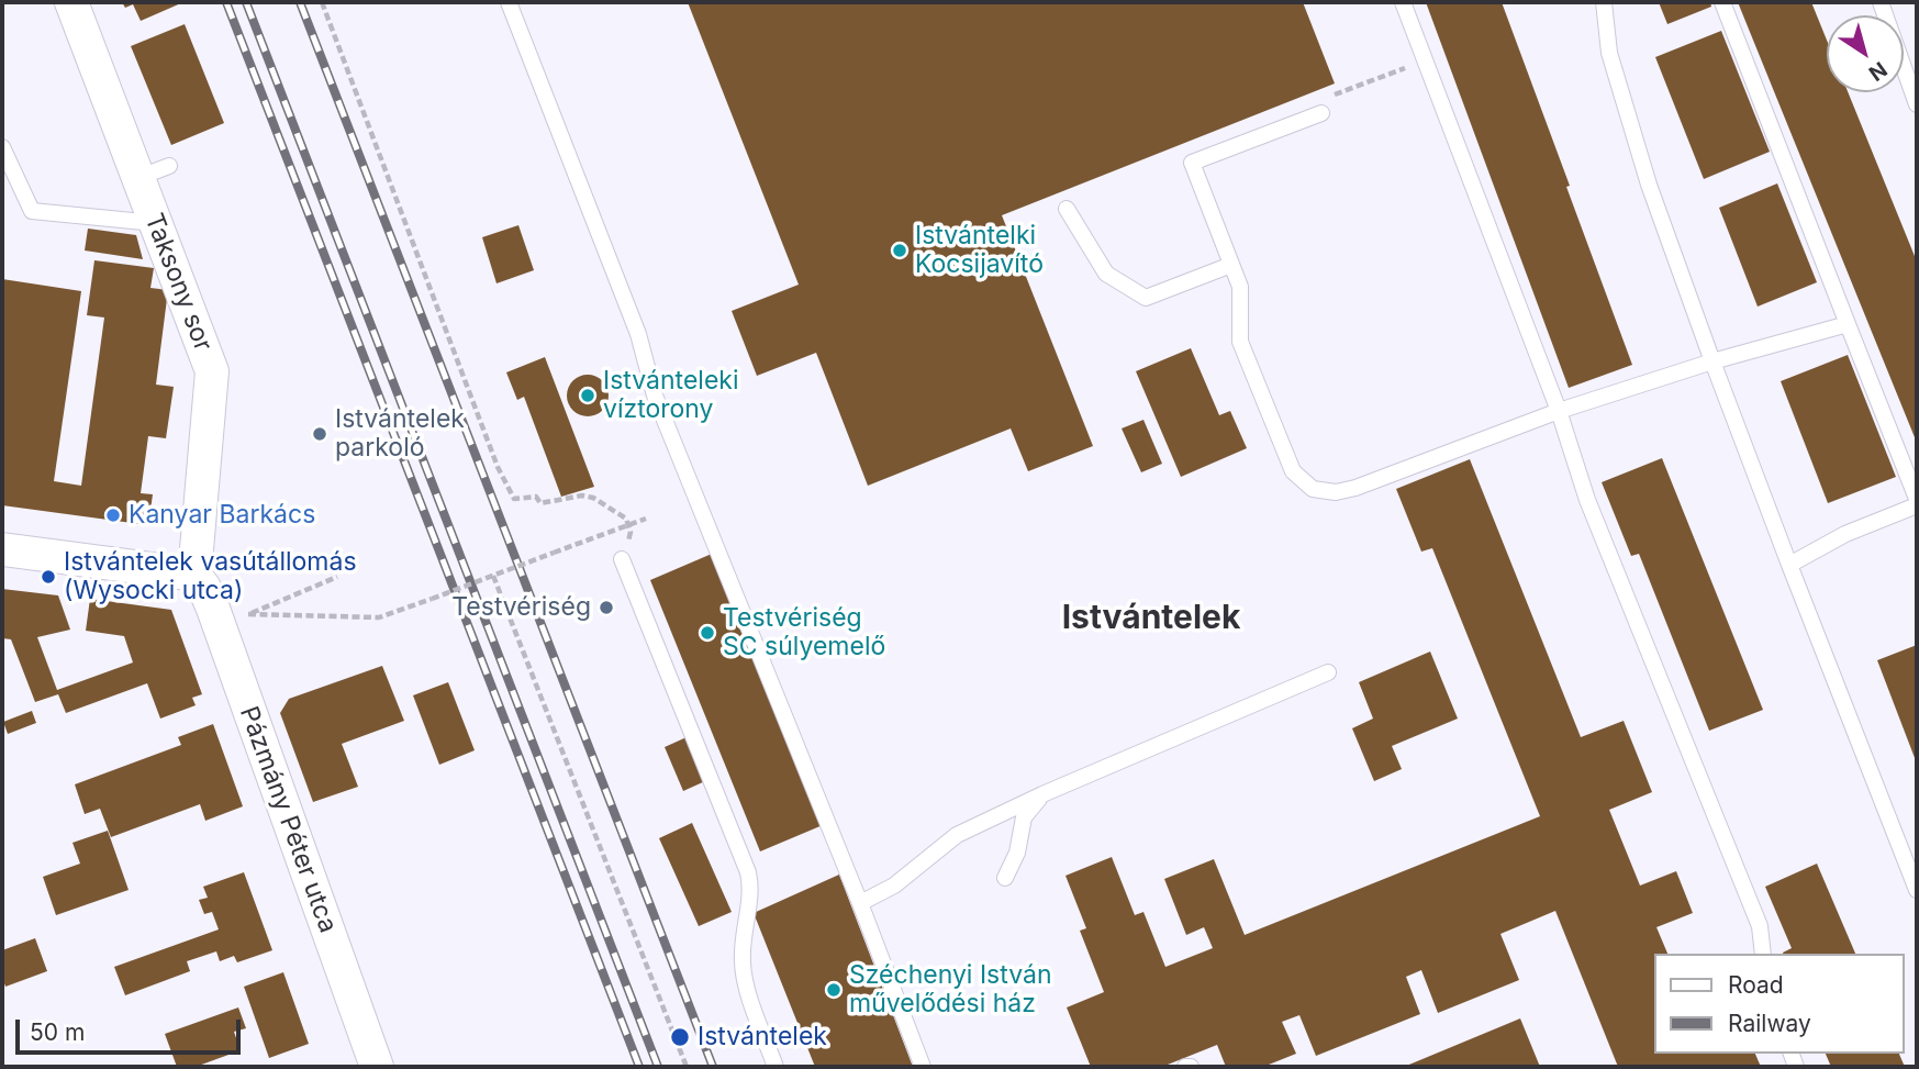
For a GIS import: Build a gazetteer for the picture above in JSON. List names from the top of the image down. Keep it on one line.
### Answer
{"streets":{"street":["Taksony sor","Pázmány Péter utca"]},"crossings":[["Taksony sor","Pázmány Péter utca"]],"districts":["Istvántelek"],"places":["Istvántelki Kocsijavító","Istvánteleki víztorony","Istvántelek parkoló","Kanyar Barkács","Istvántelek vasútállomás (Wysocki utca)","Testvériség","Testvériség SC súlyemelő","Széchenyi István művelődési ház","Istvántelek"],"legend":["Road","Railway"],"scale_bar":"50 m","north":"bottom right"}
